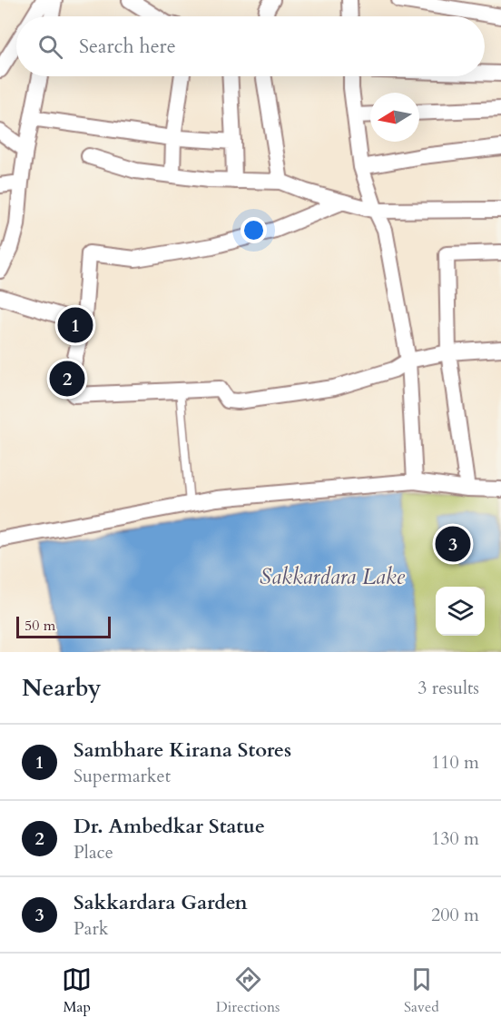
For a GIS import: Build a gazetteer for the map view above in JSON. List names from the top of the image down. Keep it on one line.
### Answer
{"water":["Sakkardara Lake"],"scale_bar":"50 m","north":"left","page":{"search":"Search here","pins":["1","2","3"],"scale":"50 m","heading":["Nearby","3 results"],"list":[{"mark":"1","name":"Sambhare Kirana Stores","note":"Supermarket","value":"110 m"},{"mark":"2","name":"Dr. Ambedkar Statue","note":"Place","value":"130 m"},{"mark":"3","name":"Sakkardara Garden","note":"Park","value":"200 m"}],"nav":["Map","Directions","Saved"]}}
